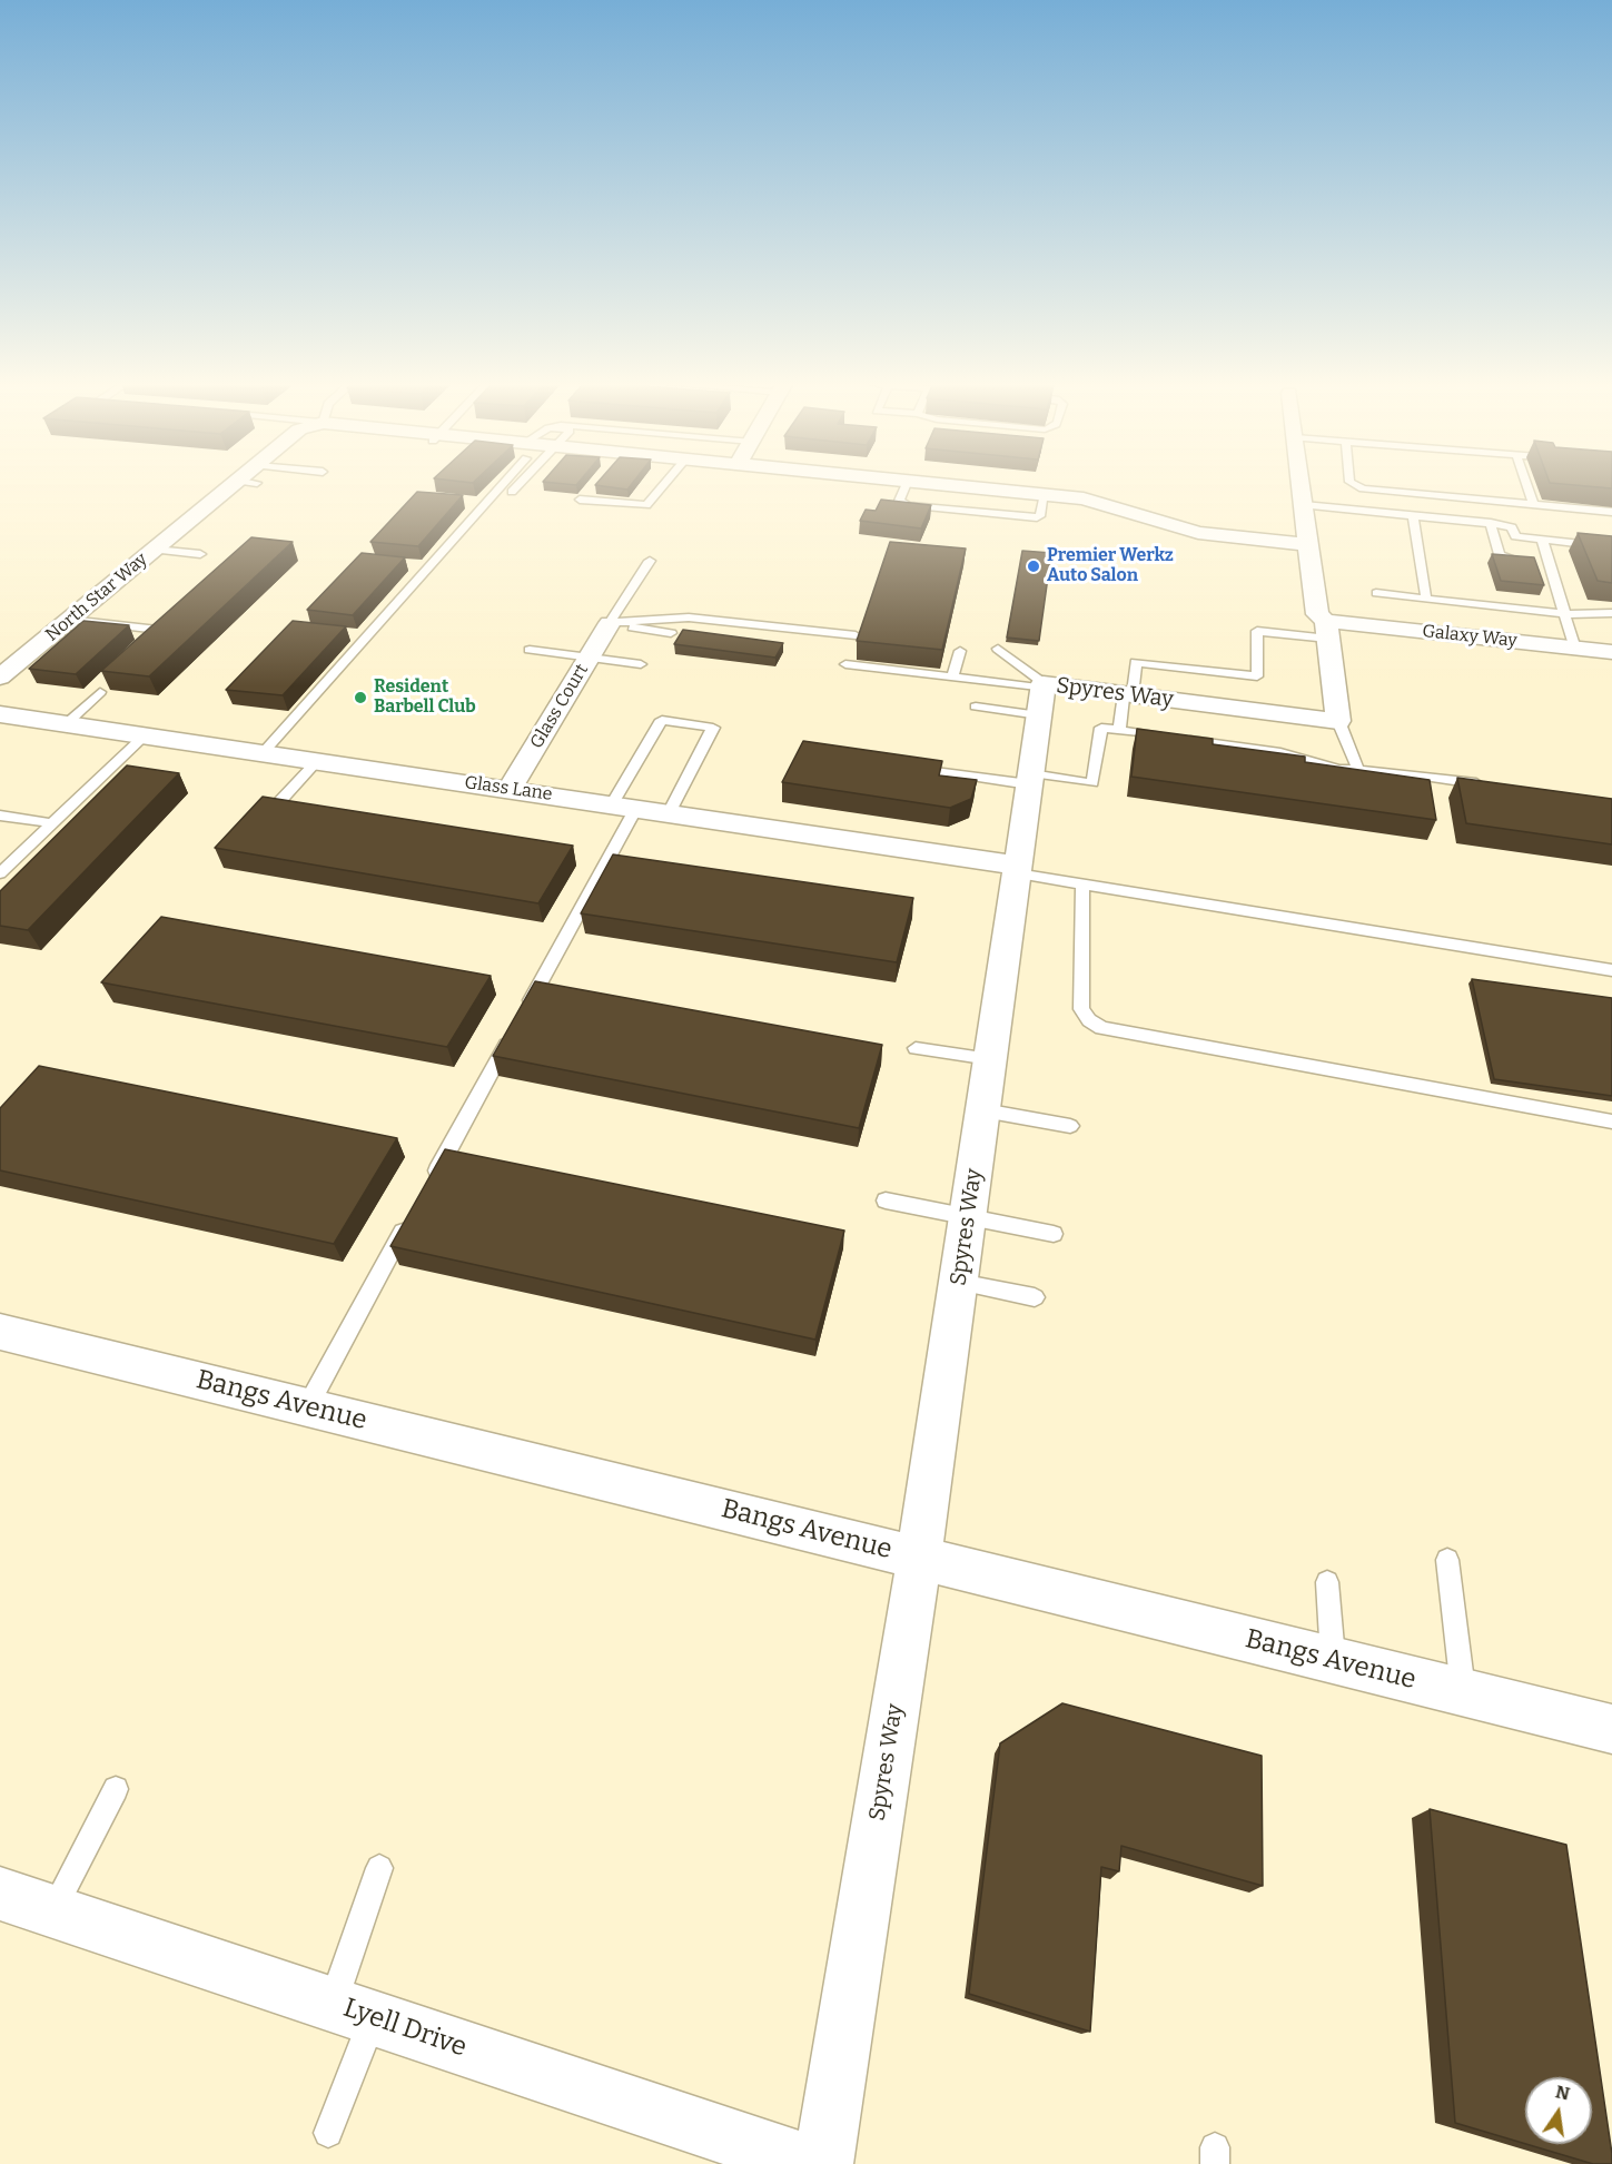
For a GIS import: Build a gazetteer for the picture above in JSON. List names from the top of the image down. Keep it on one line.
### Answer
{"streets":{"street":["North Star Way","Galaxy Way","Spyres Way","Glass Court","Glass Lane","Bangs Avenue","Lyell Drive"]},"crossings":[["Spyres Way","Glass Lane"],["Spyres Way","Bangs Avenue"],["Glass Court","Glass Lane"]],"places":["Premier Werkz Auto Salon","Resident Barbell Club"],"north":"top"}
